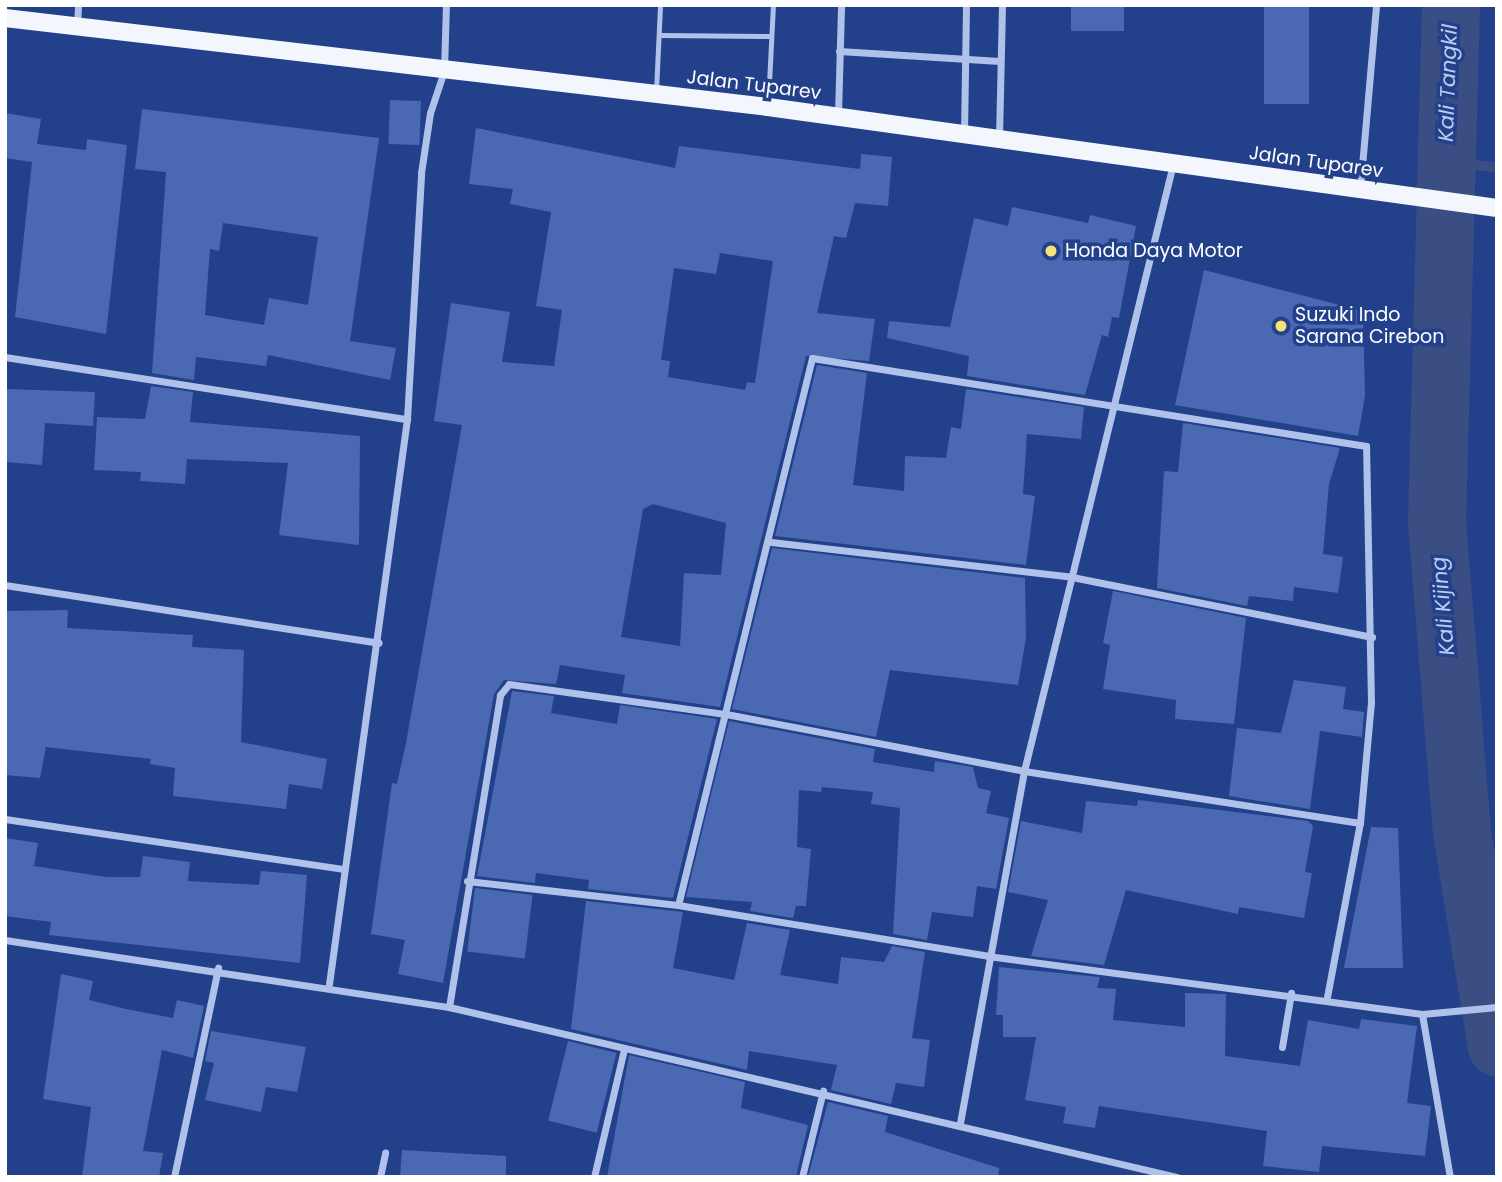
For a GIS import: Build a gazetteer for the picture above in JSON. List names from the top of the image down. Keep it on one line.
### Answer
{"streets":{"main road":["Jalan Tuparev"]},"water":["Kali Tangkil","Kali Kijing"],"places":["Honda Daya Motor","Suzuki Indo Sarana Cirebon"]}
